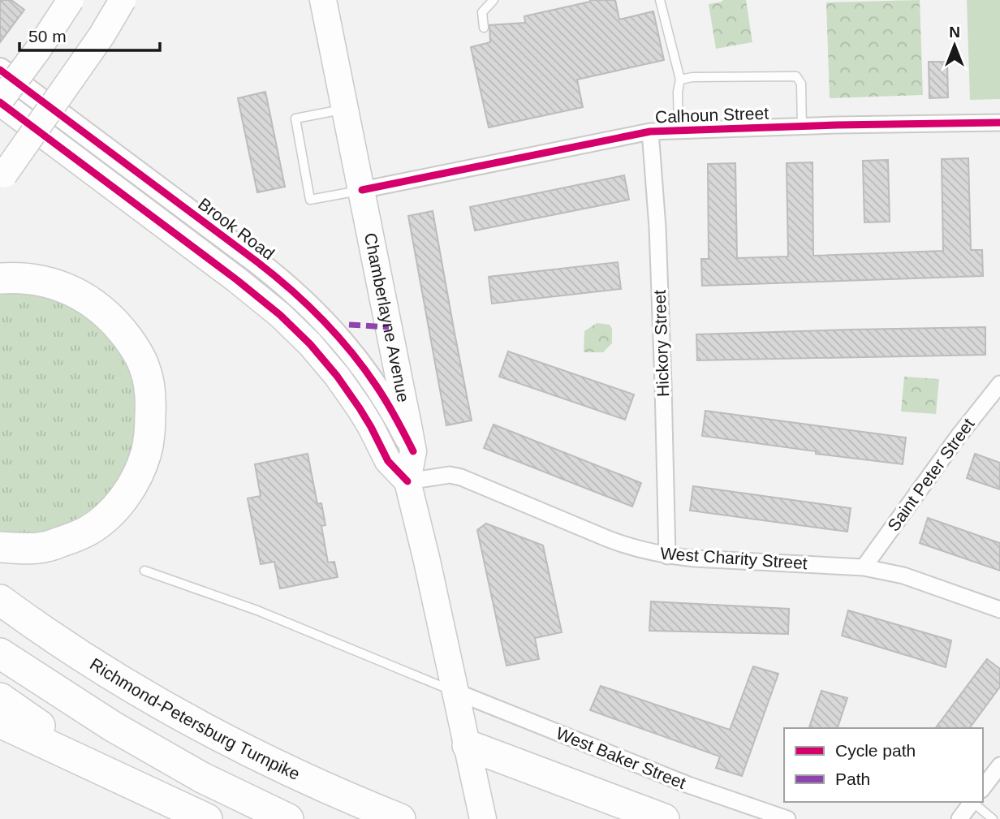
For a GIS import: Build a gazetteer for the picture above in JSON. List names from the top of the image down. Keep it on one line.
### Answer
{"streets":{"highway":["Richmond-Petersburg Turnpike"],"main road":["Brook Road","Chamberlayne Avenue"],"street":["Calhoun Street","Hickory Street","Saint Peter Street","West Charity Street","West Baker Street"]},"crossings":[["Calhoun Street","Chamberlayne Avenue"],["Calhoun Street","Hickory Street"],["Brook Road","Chamberlayne Avenue"],["Chamberlayne Avenue","West Charity Street"],["Chamberlayne Avenue","West Baker Street"],["Hickory Street","West Charity Street"],["Saint Peter Street","West Charity Street"]],"legend":["Cycle path","Path"],"scale_bar":"50 m","north":"top"}
